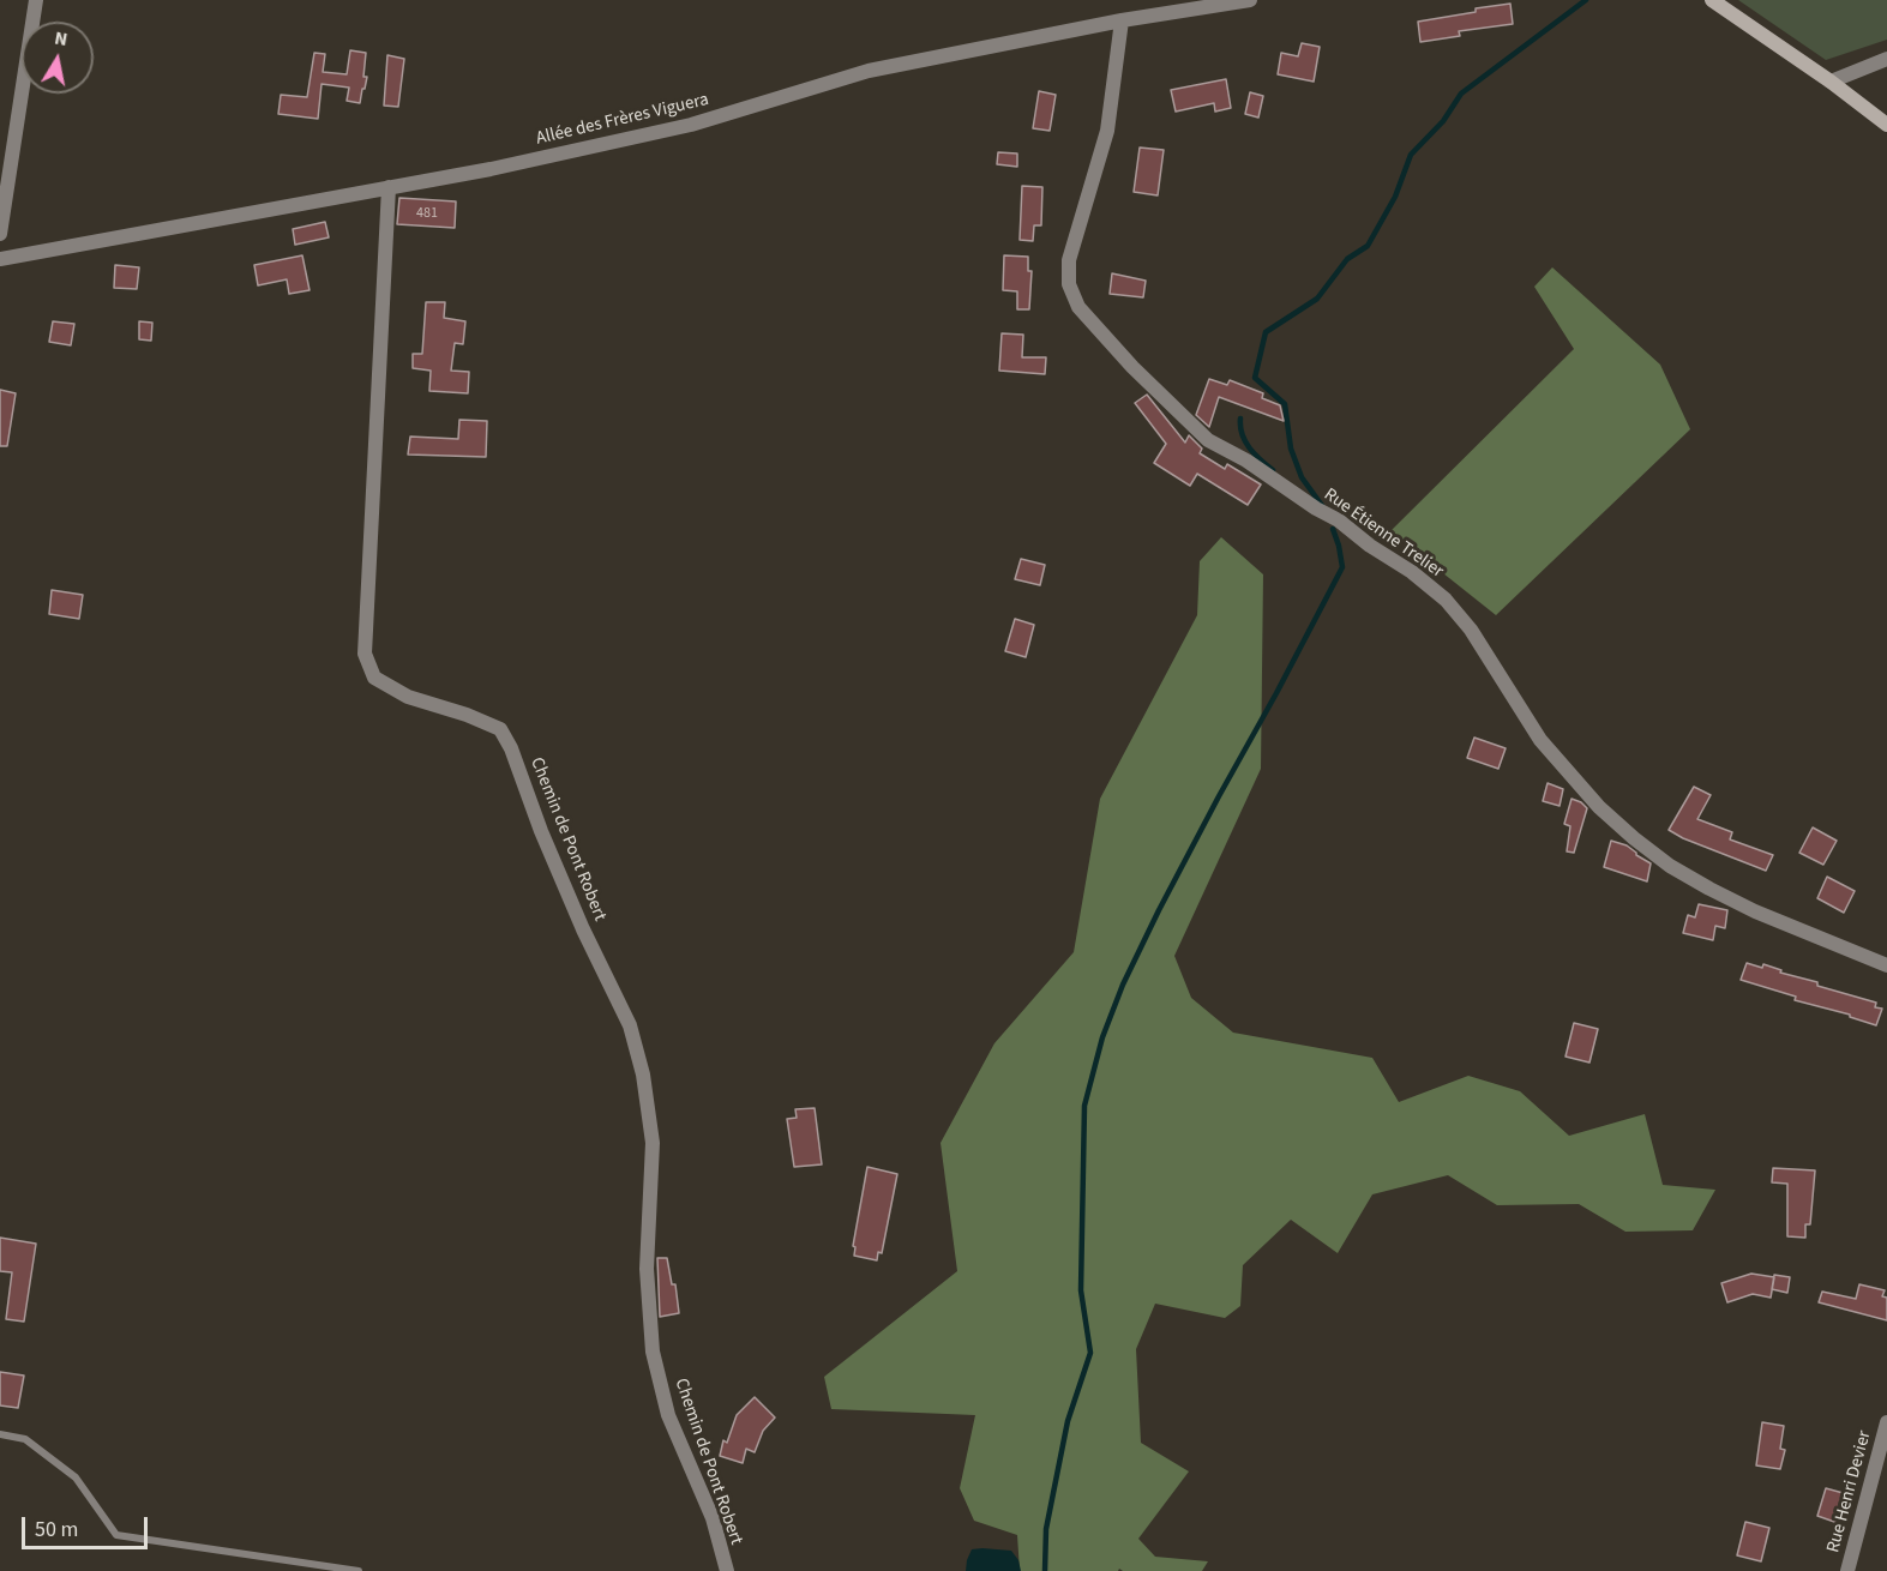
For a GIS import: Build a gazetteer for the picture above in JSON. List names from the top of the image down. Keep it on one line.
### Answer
{"streets":{"street":["Allée des Frères Viguera","Rue Étienne Trelier","Chemin de Pont Robert","Rue Henri Devier"]},"crossings":[["Allée des Frères Viguera","Rue Étienne Trelier"],["Allée des Frères Viguera","Chemin de Pont Robert"]],"house_numbers":["481"],"scale_bar":"50 m","north":"top"}
